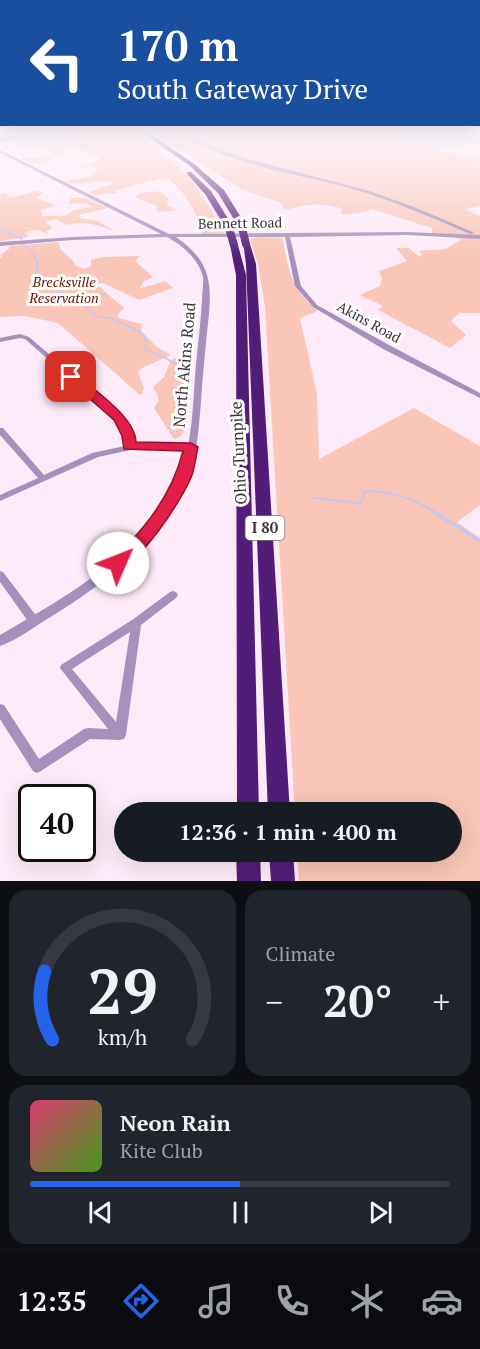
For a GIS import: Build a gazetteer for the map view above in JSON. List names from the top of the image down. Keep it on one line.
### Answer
{"streets":{"highway":["Ohio Turnpike","I 80"],"street":["Bennett Road","Akins Road","North Akins Road"]},"crossings":[["Bennett Road","Akins Road"],["Bennett Road","North Akins Road"]],"parks":["Brecksville Reservation"],"page":{"turn":["170 m","South Gateway Drive"],"limit":"40","trip":"12:36 · 1 min · 400 m","tile":"Climate","heat":["−","20°","+"],"song":["Neon Rain","Kite Club"],"tabs":"12:35","gauge":["29","km/h"]}}
